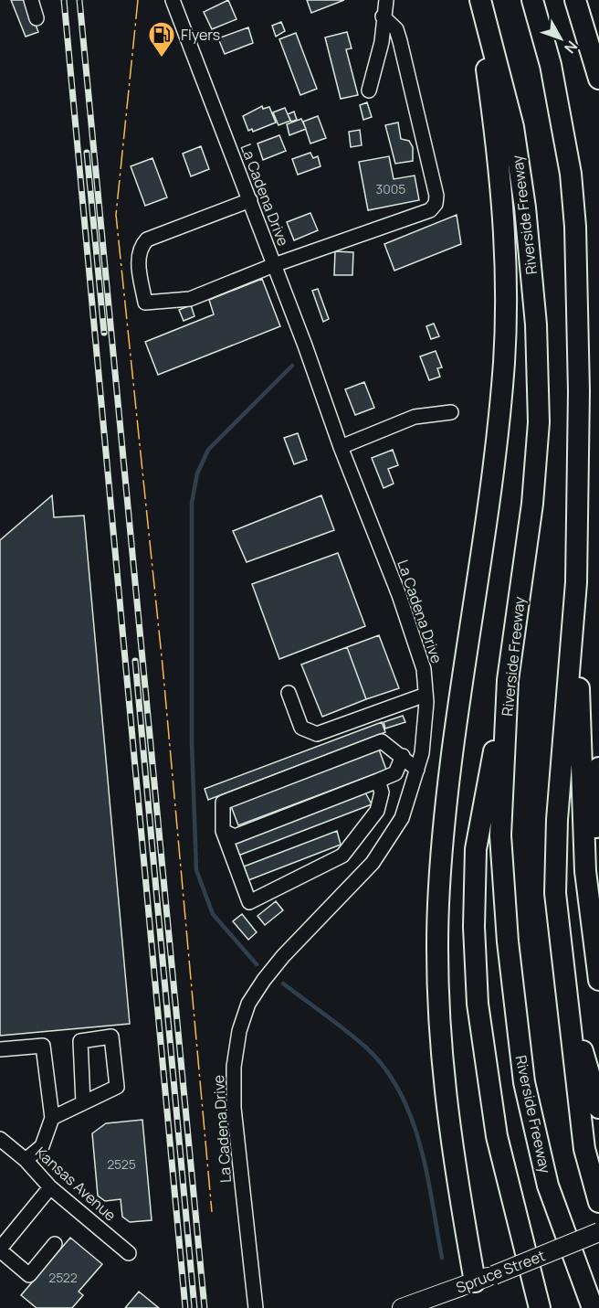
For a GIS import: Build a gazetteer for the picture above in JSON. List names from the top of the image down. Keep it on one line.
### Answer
{"streets":{"highway":["Riverside Freeway"],"main road":["Spruce Street"],"street":["La Cadena Drive","Kansas Avenue"]},"places":{"fuel station":["Flyers"]},"house_numbers":["3005","2525","2522"],"north":"bottom right"}
